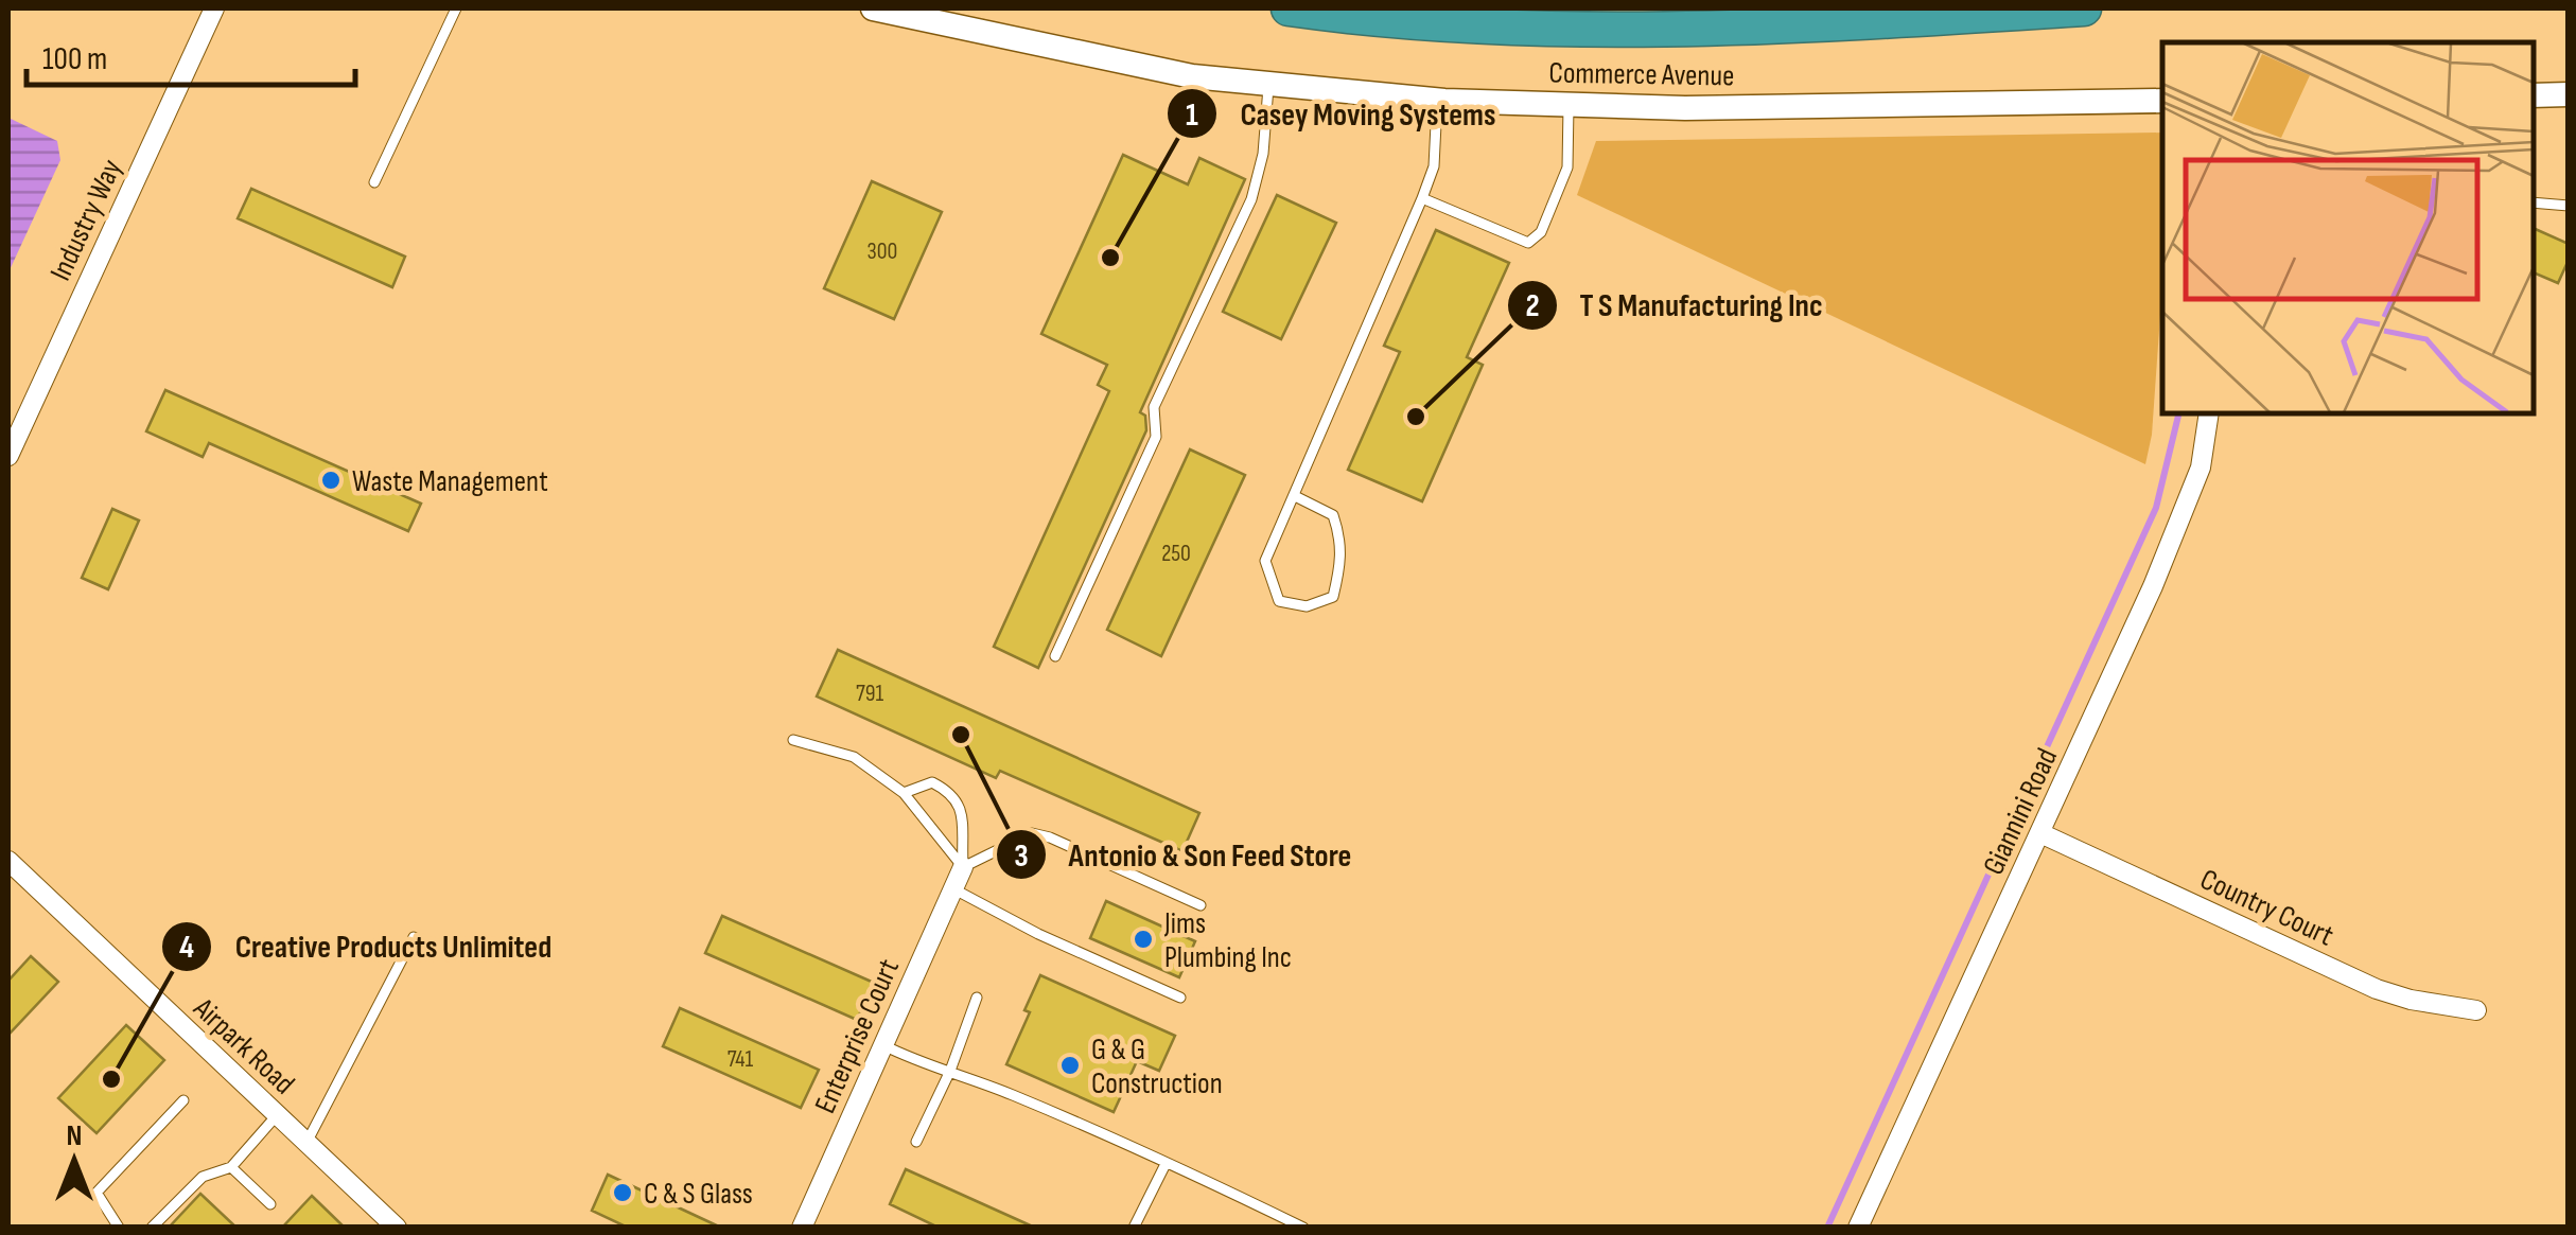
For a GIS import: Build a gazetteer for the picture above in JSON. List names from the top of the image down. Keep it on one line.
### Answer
{"streets":{"street":["Commerce Avenue","Industry Way","Giannini Road","Country Court","Enterprise Court","Airpark Road"]},"crossings":[["Giannini Road","Country Court"]],"places":["Casey Moving Systems","T S Manufacturing Inc","Waste Management","Antonio & Son Feed Store","Jims Plumbing Inc","G & G Construction","Creative Products Unlimited","C & S Glass"],"house_numbers":["300","250","791","741"],"scale_bar":"100 m","north":"top"}
